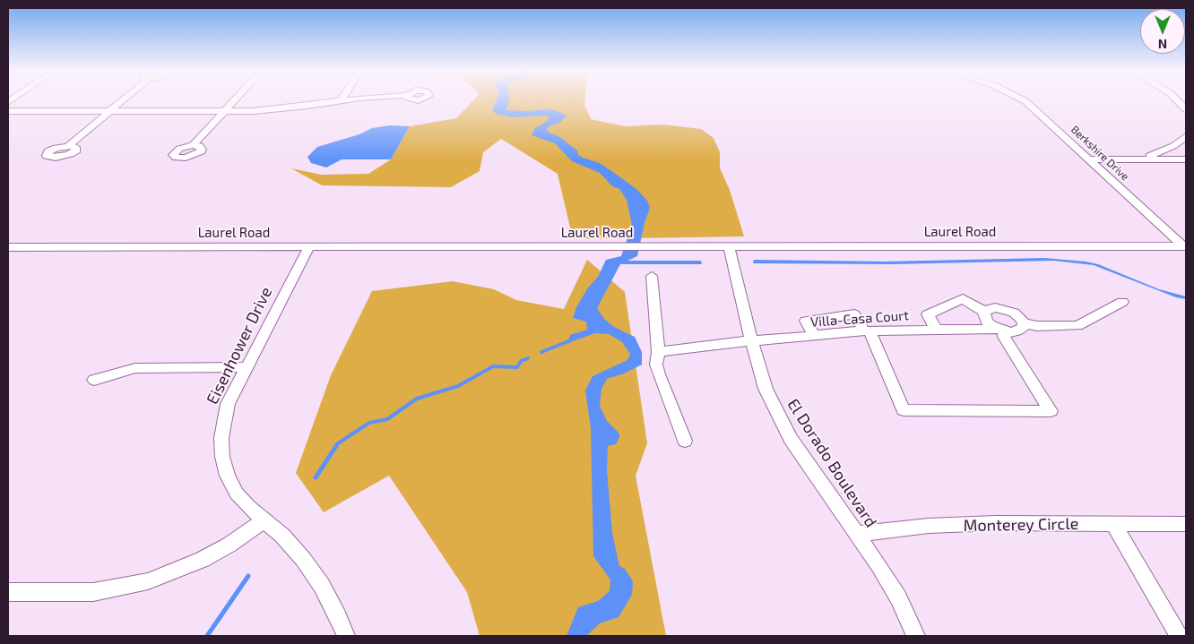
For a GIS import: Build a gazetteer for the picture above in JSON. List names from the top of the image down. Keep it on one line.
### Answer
{"streets":{"street":["Berkshire Drive","Laurel Road","Villa-Casa Court","Eisenhower Drive","El Dorado Boulevard","Monterey Circle"]},"crossings":[["Berkshire Drive","Laurel Road"],["Laurel Road","Eisenhower Drive"],["Laurel Road","El Dorado Boulevard"],["Villa-Casa Court","El Dorado Boulevard"],["El Dorado Boulevard","Monterey Circle"]],"north":"bottom"}
